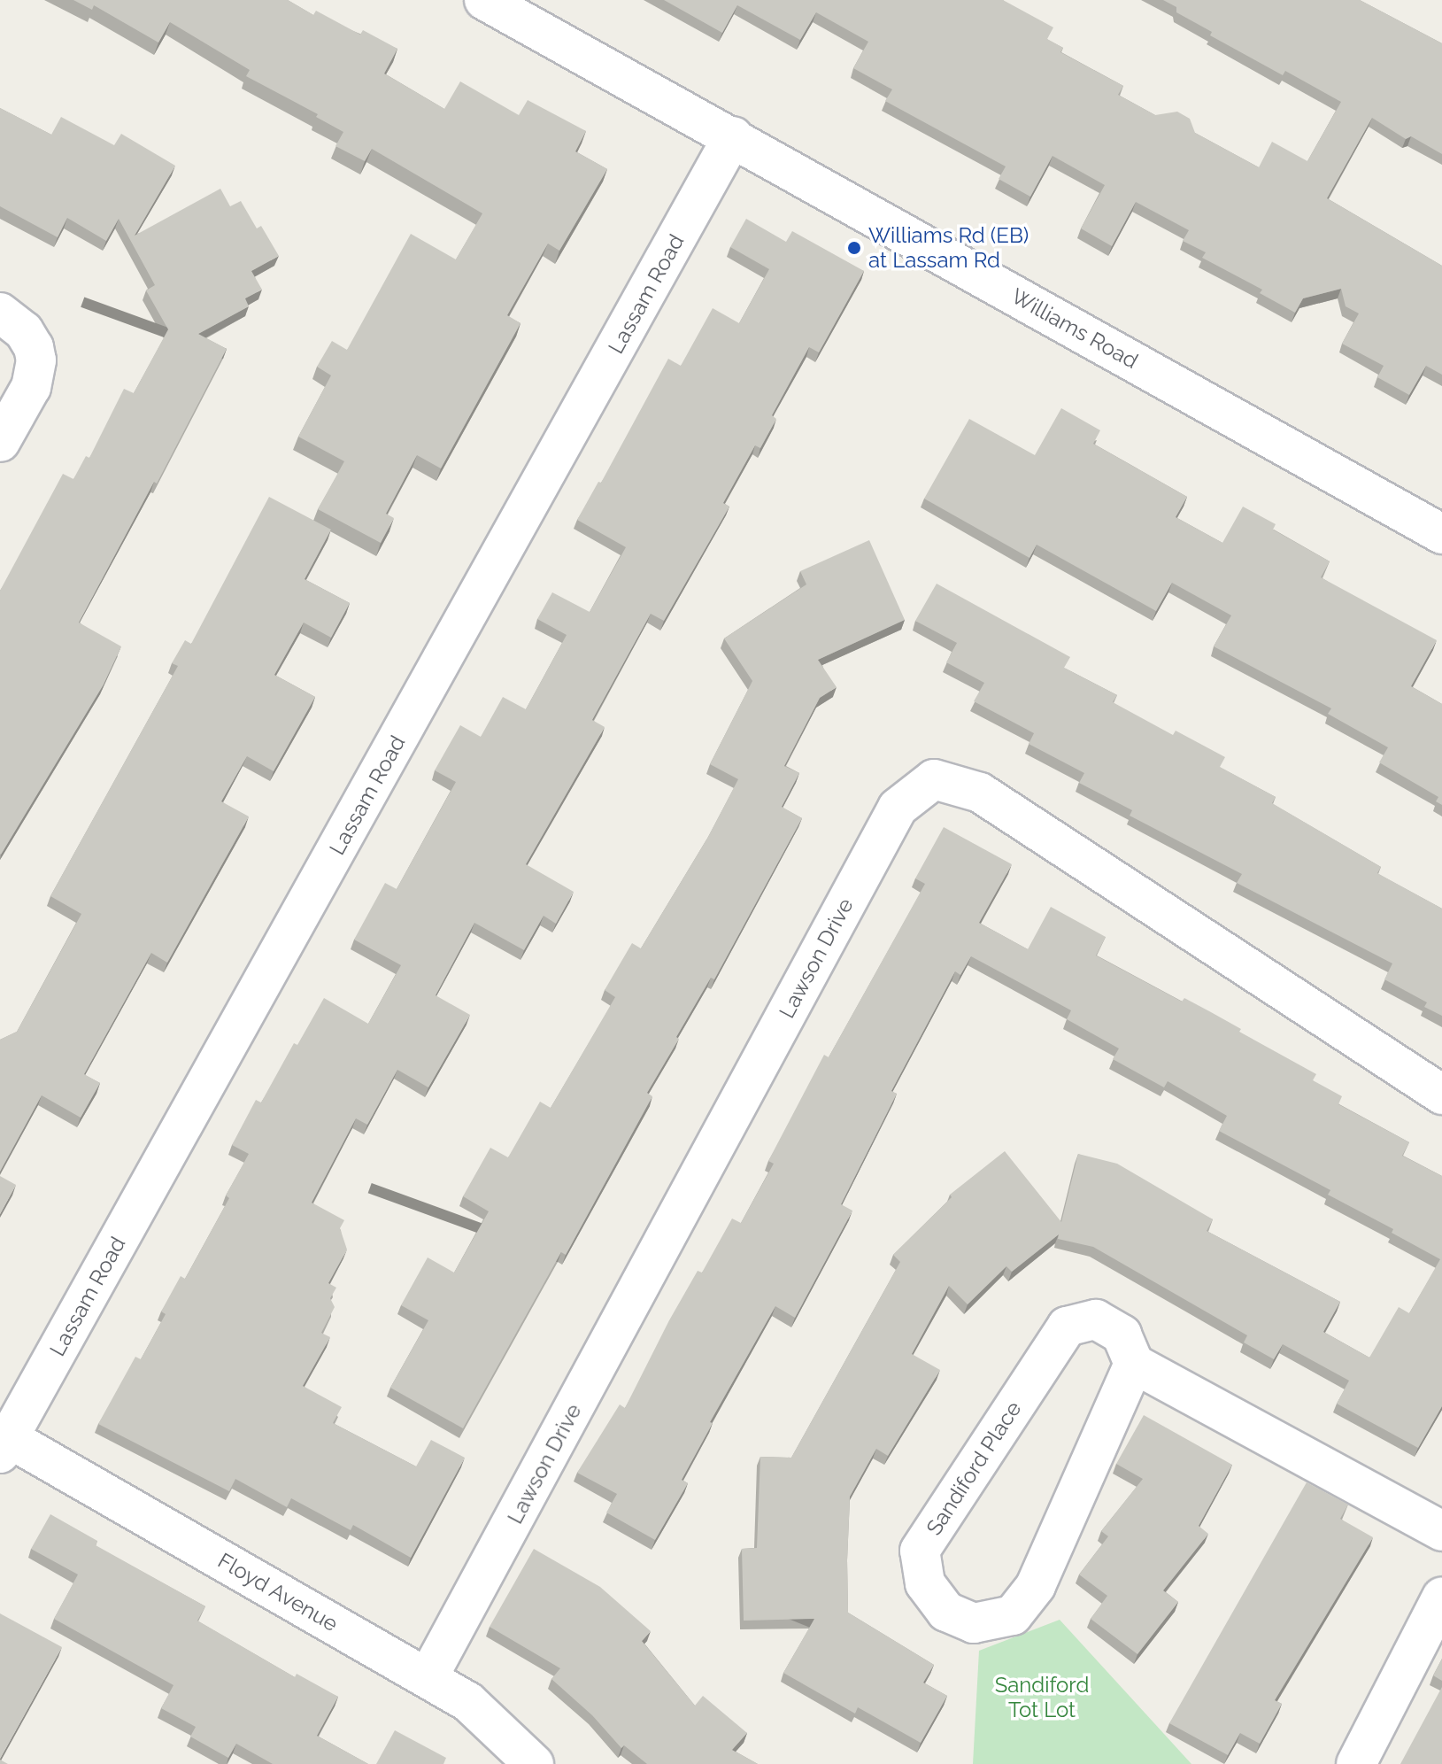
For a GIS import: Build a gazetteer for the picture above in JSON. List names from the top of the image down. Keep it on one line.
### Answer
{"streets":{"street":["Lassam Road","Williams Road","Lawson Drive","Sandiford Place","Floyd Avenue"]},"crossings":[["Lassam Road","Williams Road"],["Lassam Road","Floyd Avenue"],["Lawson Drive","Floyd Avenue"]],"parks":["Sandiford Tot Lot"],"places":["Williams Rd (EB) at Lassam Rd"]}
